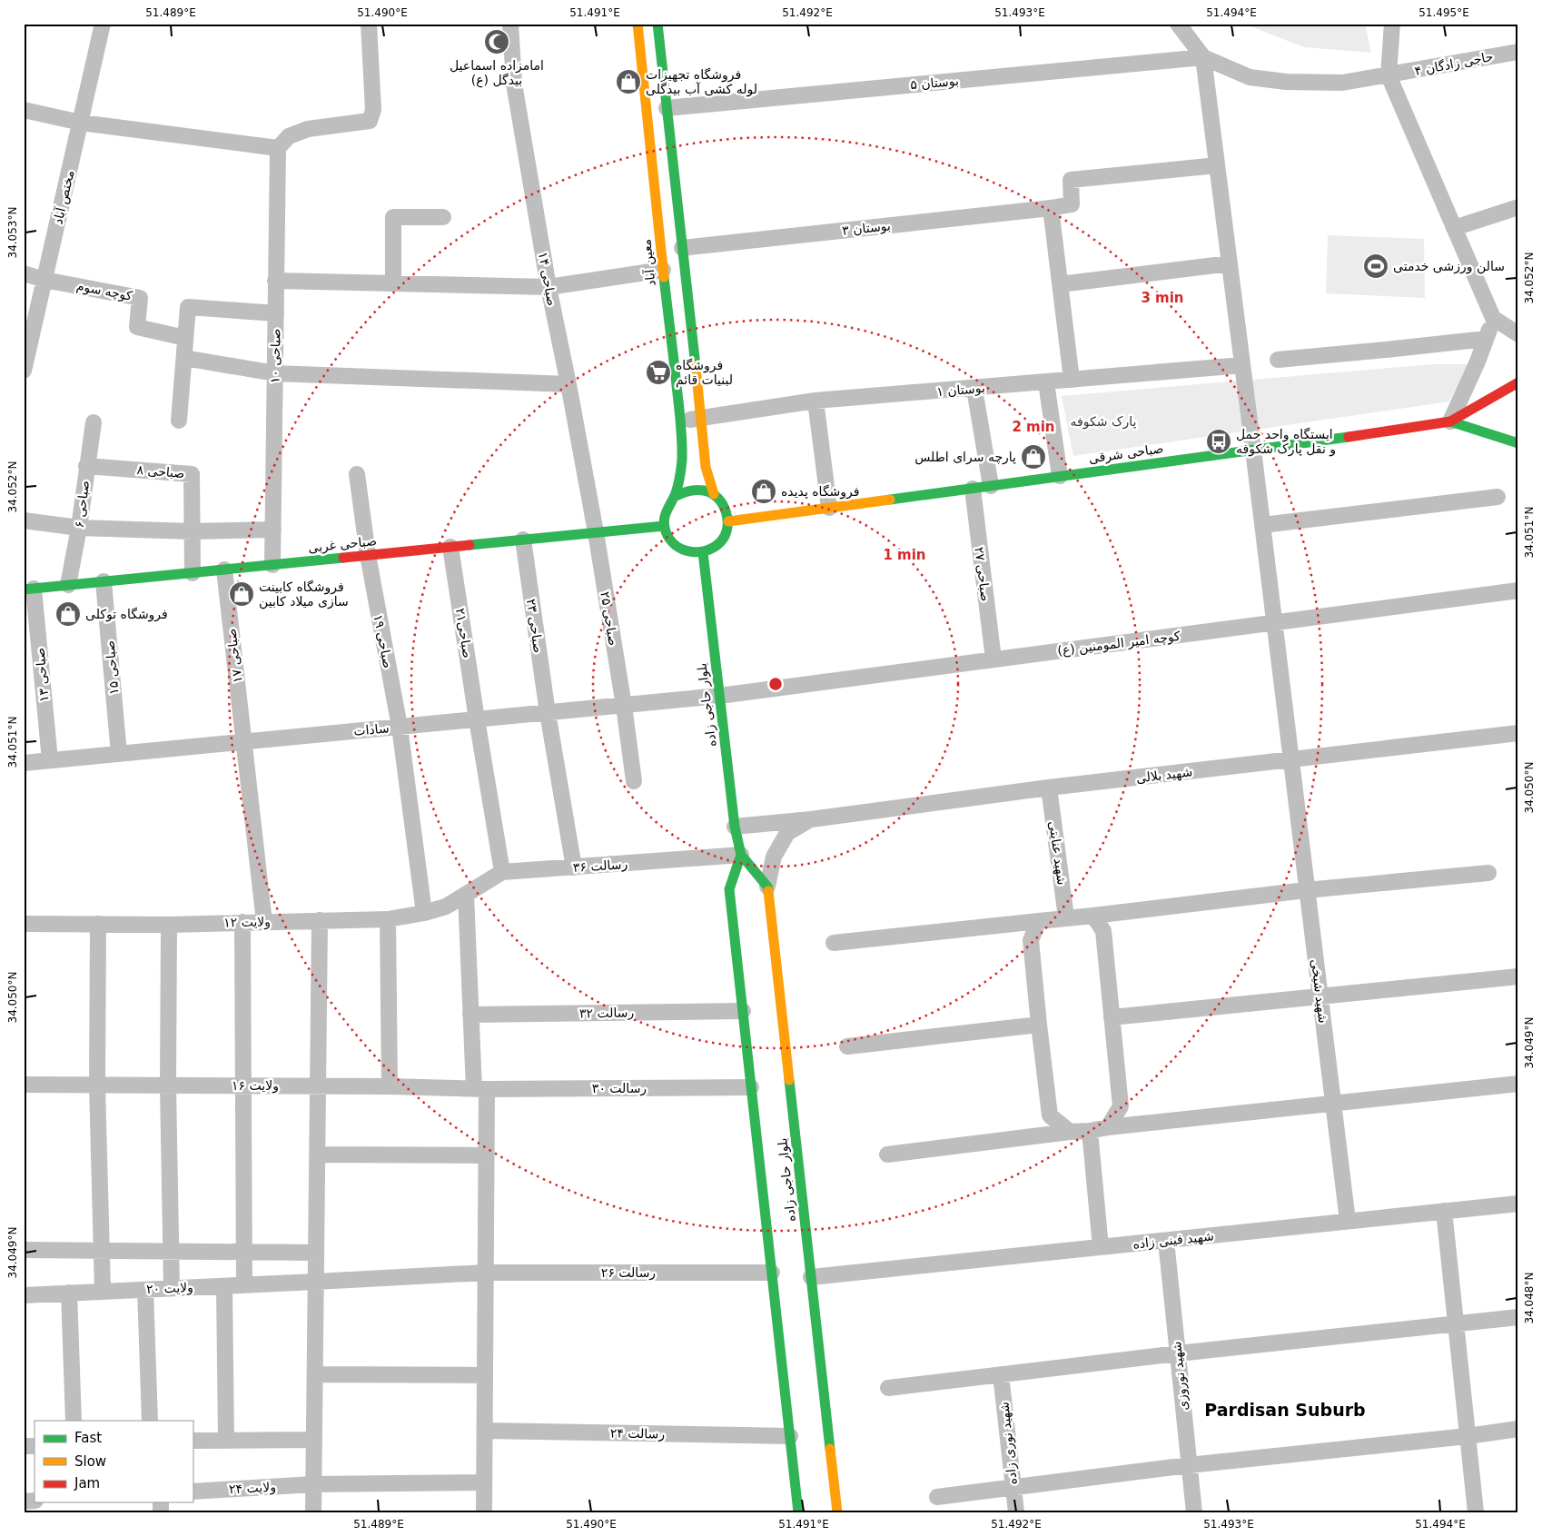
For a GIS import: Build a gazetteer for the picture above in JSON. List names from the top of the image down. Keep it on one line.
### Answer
{"streets":{"street":["حاجی زادگان ۴","بوستان ۵","مختص آباد","بوستان ۳","معین آباد","صباحی ۱۴","کوچه سوم","صباحی ۱۰","بوستان ۱","صباحی شرقی","صباحی ۸","صباحی ۶","صباحی غربی","صباحی ۲۷","صباحی ۲۵","صباحی ۲۳","صباحی۲۱","صباحی ۱۹","کوچه امیر المومنین (ع)","صباحی ۱۷","صباحی ۱۵","صباحی ۱۳","بلوار حاجی زاده","سادات","شهید بلالی","شهید عنایتی","رسالت ۳۶","ولایت ۱۲","شهید شیخی","رسالت ۳۲","ولایت ۱۶","رسالت ۳۰","شهید فینی زاده","رسالت ۲۶","ولایت ۲۰","شهید نوروزی","رسالت ۲۴","شهید نوری زاده","ولایت ۲۴"]},"crossings":[["حاجی زادگان ۴","بوستان ۵"],["حاجی زادگان ۴","شهید شیخی"],["بوستان ۵","شهید شیخی"],["مختص آباد","کوچه سوم"],["بوستان ۳","شهید شیخی"],["معین آباد","بوستان ۱"],["معین آباد","صباحی شرقی"],["معین آباد","صباحی غربی"],["معین آباد","بلوار حاجی زاده"],["صباحی ۱۴","صباحی غربی"],["صباحی ۱۴","صباحی ۲۵"],["صباحی ۱۰","صباحی غربی"],["بوستان ۱","شهید شیخی"],["صباحی شرقی","صباحی غربی"],["صباحی شرقی","صباحی ۲۷"],["صباحی شرقی","بلوار حاجی زاده"],["صباحی شرقی","شهید شیخی"],["صباحی ۸","صباحی ۶"],["صباحی ۸","صباحی غربی"],["صباحی ۶","صباحی غربی"],["صباحی غربی","صباحی ۲۵"],["صباحی غربی","صباحی ۲۳"],["صباحی غربی","صباحی۲۱"],["صباحی غربی","صباحی ۱۹"],["صباحی غربی","صباحی ۱۷"],["صباحی غربی","صباحی ۱۵"],["صباحی غربی","صباحی ۱۳"],["صباحی غربی","بلوار حاجی زاده"],["صباحی ۲۷","کوچه امیر المومنین (ع)"],["صباحی ۲۵","سادات"],["صباحی ۲۳","سادات"],["صباحی ۲۳","رسالت ۳۶"],["صباحی۲۱","سادات"],["صباحی۲۱","رسالت ۳۶"],["صباحی ۱۹","سادات"],["صباحی ۱۹","ولایت ۱۲"],["کوچه امیر المومنین (ع)","بلوار حاجی زاده"],["کوچه امیر المومنین (ع)","سادات"],["کوچه امیر المومنین (ع)","شهید شیخی"],["صباحی ۱۷","سادات"],["صباحی ۱۷","ولایت ۱۲"],["صباحی ۱۵","سادات"],["صباحی ۱۳","سادات"],["بلوار حاجی زاده","سادات"],["بلوار حاجی زاده","شهید بلالی"],["بلوار حاجی زاده","رسالت ۳۶"],["بلوار حاجی زاده","رسالت ۳۲"],["بلوار حاجی زاده","رسالت ۳۰"],["بلوار حاجی زاده","شهید فینی زاده"],["بلوار حاجی زاده","رسالت ۲۶"],["بلوار حاجی زاده","رسالت ۲۴"],["شهید بلالی","شهید عنایتی"],["شهید بلالی","شهید شیخی"],["رسالت ۳۶","ولایت ۱۲"],["شهید شیخی","شهید فینی زاده"],["ولایت ۱۶","رسالت ۳۰"],["شهید فینی زاده","شهید نوروزی"],["رسالت ۲۶","ولایت ۲۰"]],"districts":["Pardisan Suburb"],"parks":["پارک شکوفه"],"places":{"mosque":["امامزاده اسماعیل (ع) بیدگل"],"shop":["فروشگاه تجهیزات لوله کشی آب بیدگلی","پارچه سرای اطلس","فروشگاه پدیده","فروشگاه کابینت سازی میلاد کابین","فروشگاه توکلی"],"sports":["سالن ورزشی خدمتی"],"supermarket":["فروشگاه لبنیات قائم"],"bus stop":["ایستگاه واحد حمل و نقل پارک شکوفه"]},"legend":["Fast","Slow","Jam"],"coordinates":["51.489°E","51.490°E","51.491°E","51.492°E","51.493°E","51.494°E","51.495°E","34.053°N","34.052°N","34.051°N","34.050°N","34.049°N","34.048°N"],"rings":["3 min","2 min","1 min"]}
